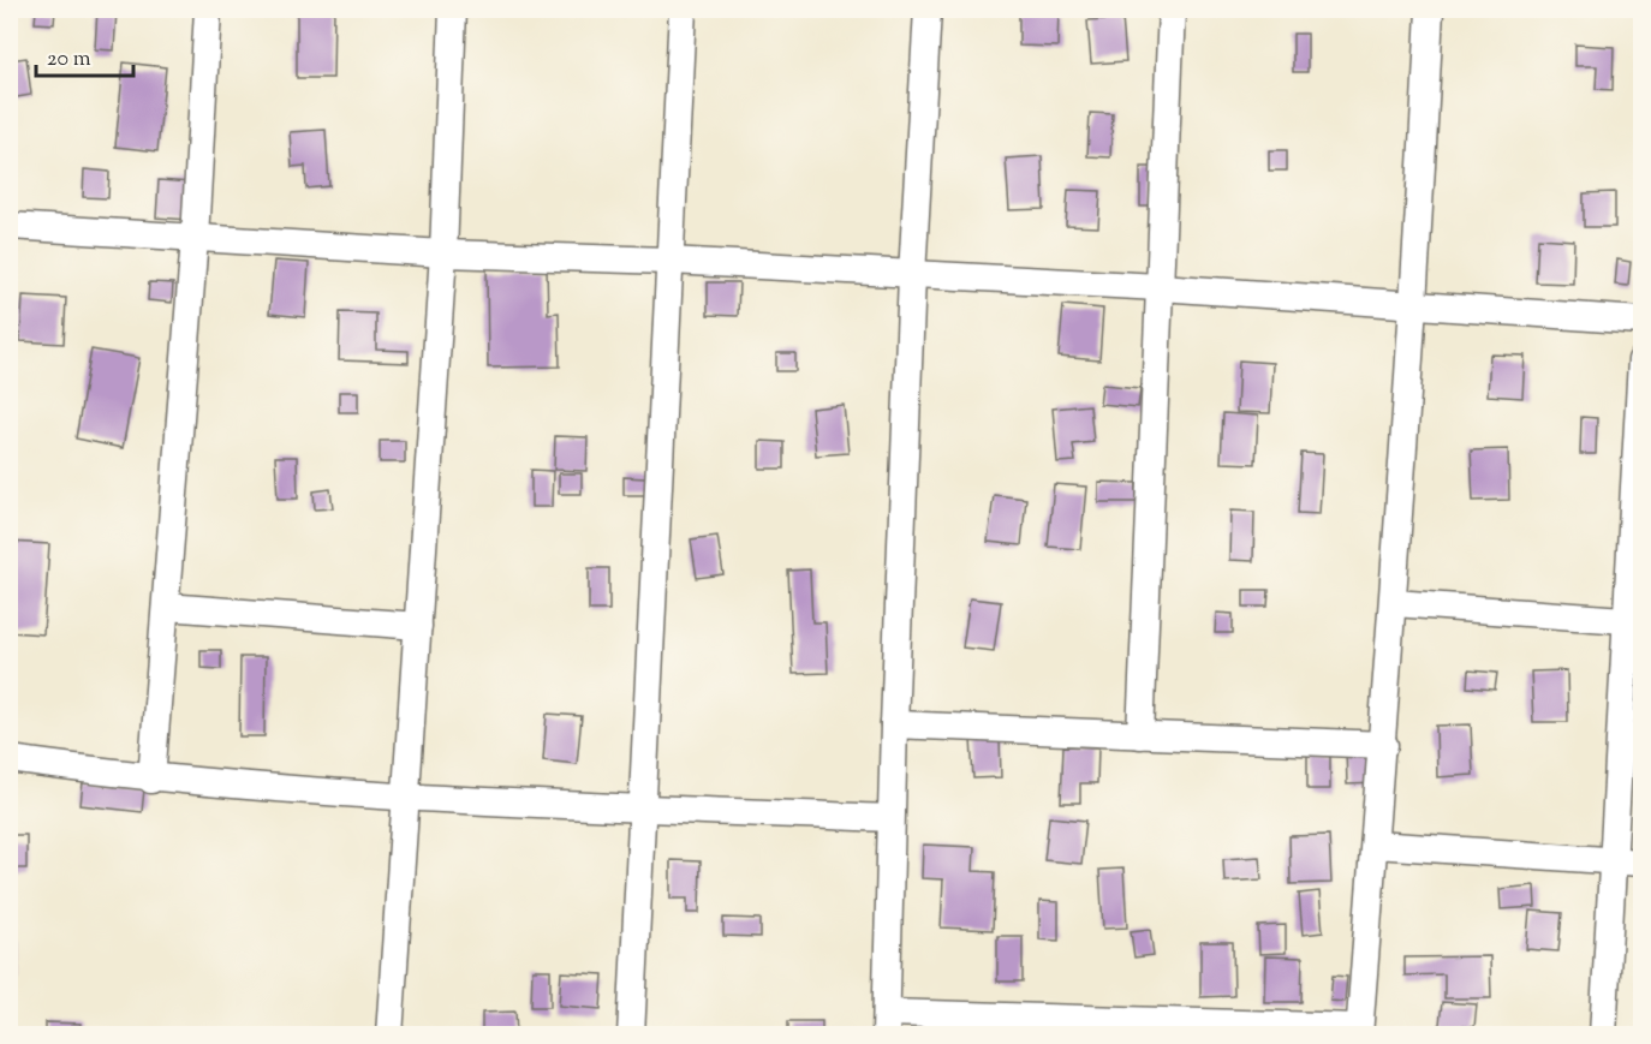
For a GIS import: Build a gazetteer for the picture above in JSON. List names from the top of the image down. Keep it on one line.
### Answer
{"scale_bar":"20 m"}
